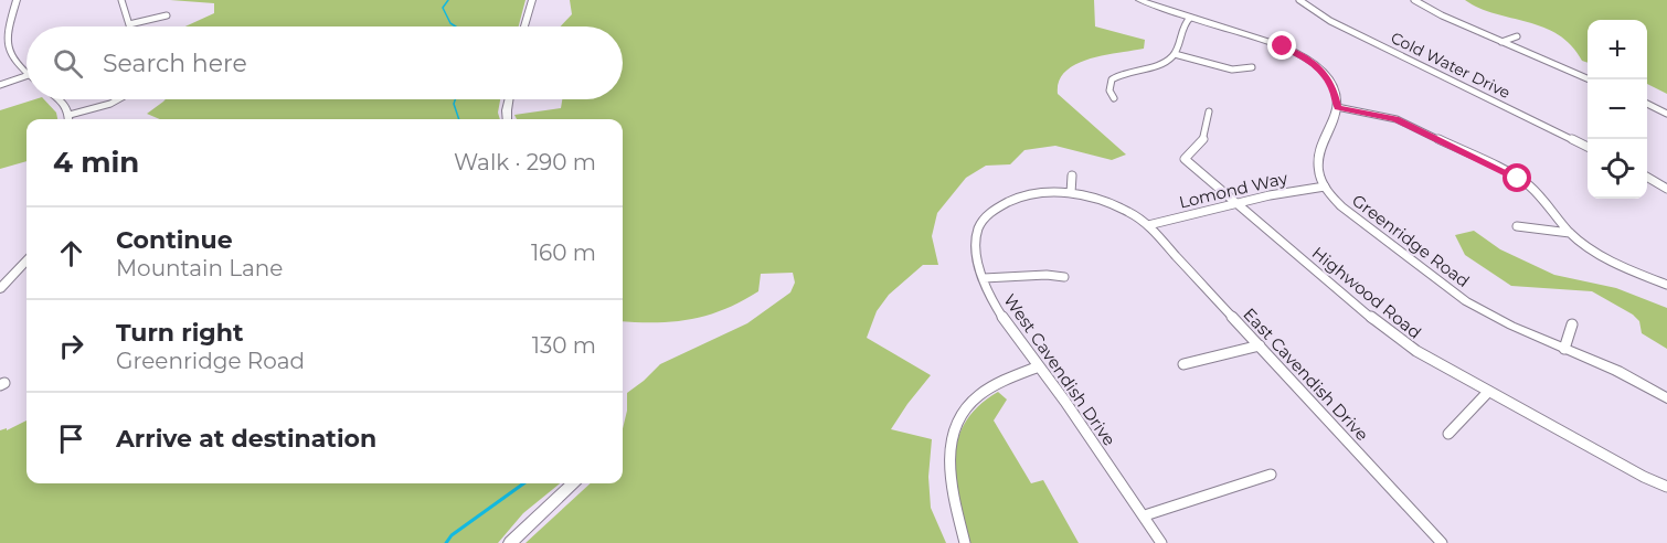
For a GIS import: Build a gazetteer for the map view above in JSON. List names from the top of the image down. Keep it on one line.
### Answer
{"streets":{"street":["Cold Water Drive","Lomond Way","Greenridge Road","Highwood Road","West Cavendish Drive","East Cavendish Drive"]},"crossings":[["Lomond Way","Greenridge Road"],["Lomond Way","Highwood Road"],["Lomond Way","West Cavendish Drive"],["Lomond Way","East Cavendish Drive"],["West Cavendish Drive","East Cavendish Drive"]],"page":{"map_buttons":["+","−"],"search":"Search here","heading":["4 min","Walk · 290 m"],"list":[["Continue","Mountain Lane","160 m"],["Turn right","Greenridge Road","130 m"],"Arrive at destination"]}}
